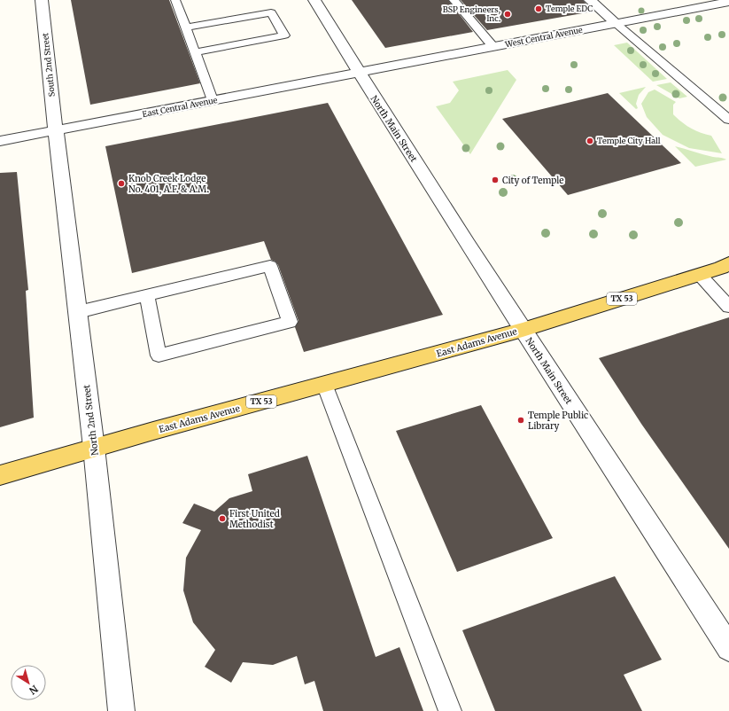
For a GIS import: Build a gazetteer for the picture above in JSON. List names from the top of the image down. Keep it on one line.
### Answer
{"streets":{"main road":["TX 53","East Adams Avenue"],"street":["West Central Avenue","South 2nd Street","East Central Avenue","North Main Street","North 2nd Street"]},"crossings":[["West Central Avenue","East Central Avenue"],["West Central Avenue","North Main Street"],["South 2nd Street","East Central Avenue"],["South 2nd Street","North 2nd Street"],["East Central Avenue","North Main Street"],["East Central Avenue","North 2nd Street"],["North Main Street","TX 53"],["North Main Street","East Adams Avenue"],["TX 53","East Adams Avenue"],["East Adams Avenue","North 2nd Street"]],"places":["Temple EDC","BSP Engineers, Inc.","Temple City Hall","City of Temple","Knob Creek Lodge No. 401, A.F. & A.M.","Temple Public Library","First United Methodist"],"north":"bottom right"}
